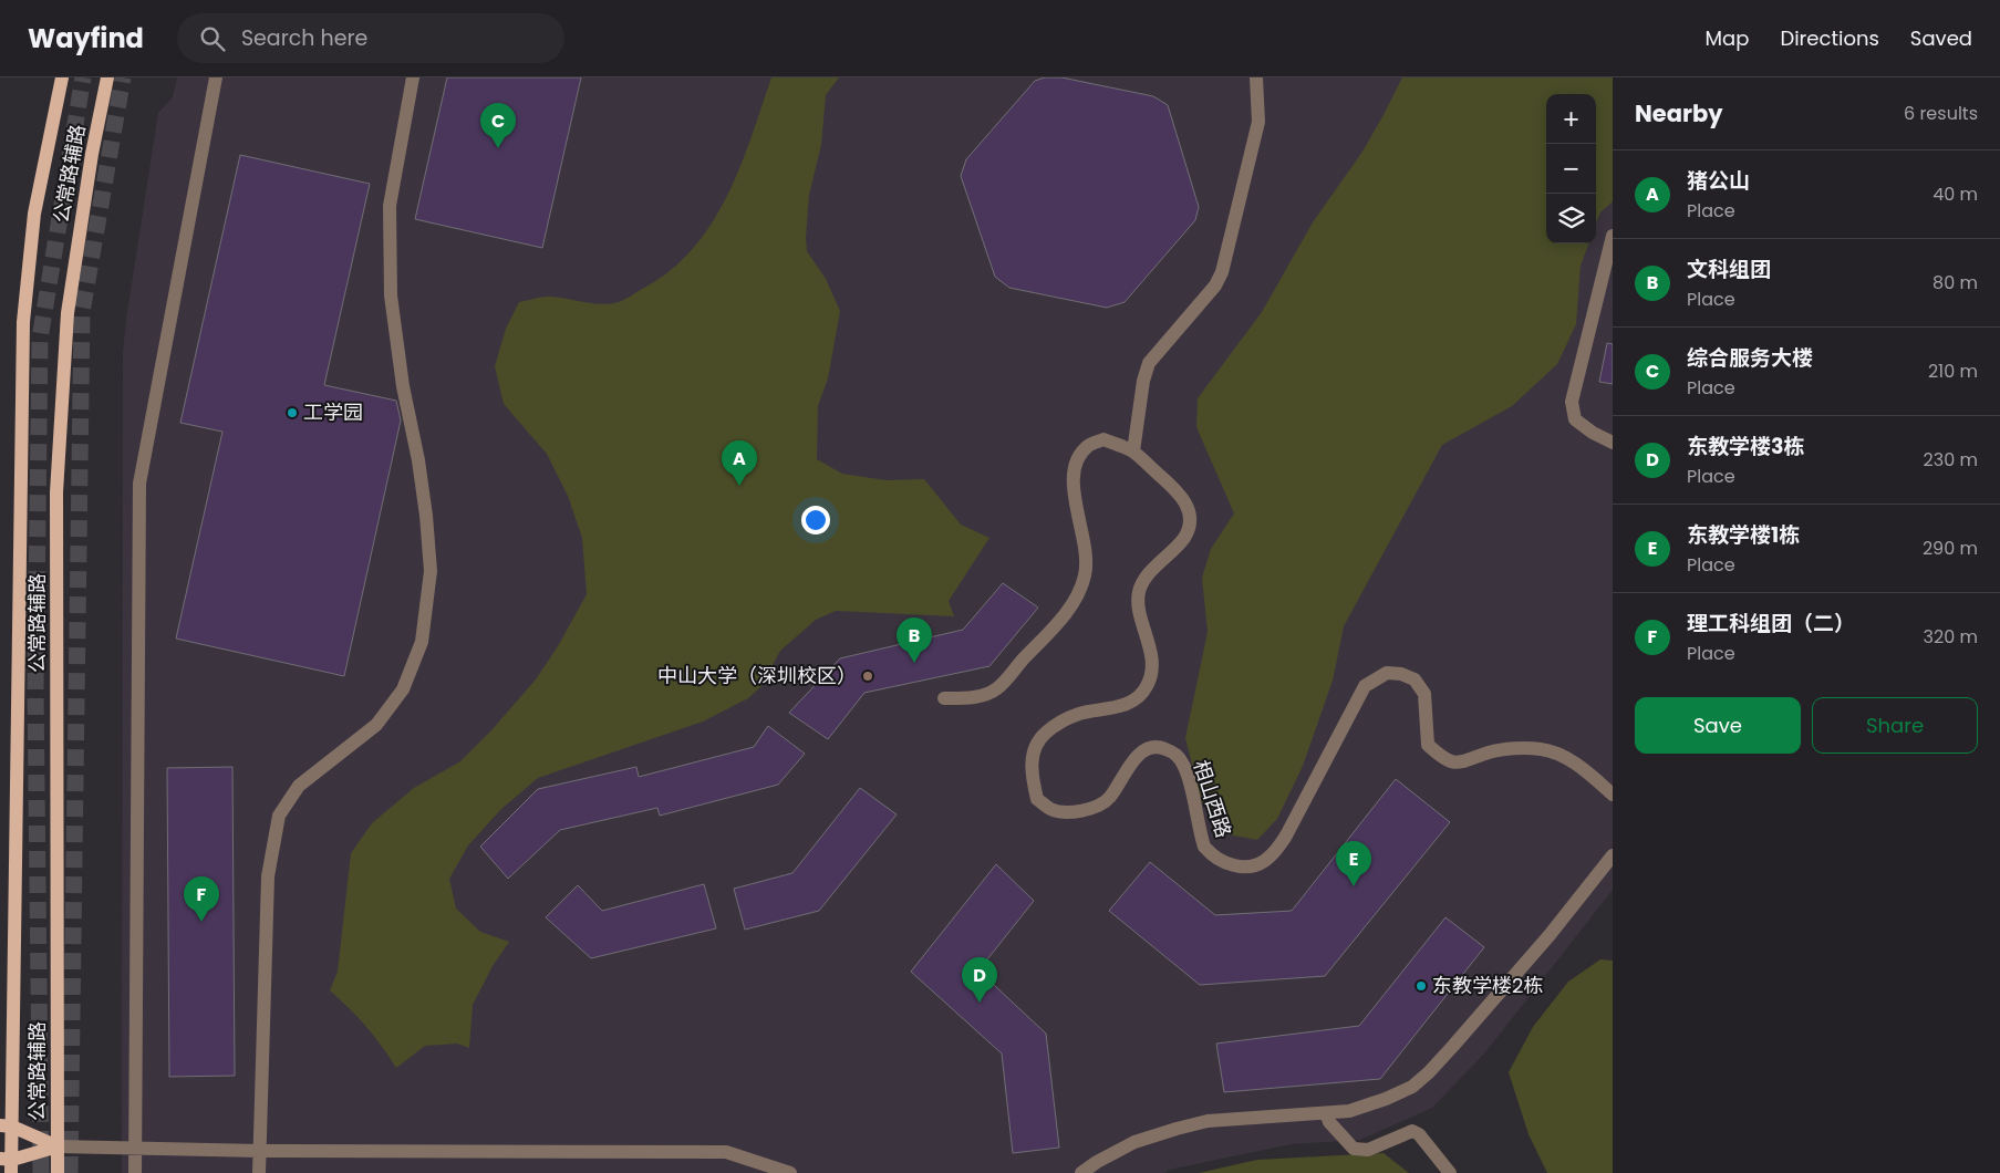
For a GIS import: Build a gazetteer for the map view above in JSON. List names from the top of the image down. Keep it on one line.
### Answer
{"streets":{"main road":["公常路辅路"],"lane":["相山西路"]},"places":["工学园","中山大学（深圳校区）","东教学楼2栋"],"page":{"header":"Wayfind","search":"Search here","nav":["Map","Directions","Saved"],"heading":["Nearby","6 results"],"map_buttons":["+","−"],"pins":["C","A","B","E","F","D"],"list":[{"mark":"A","name":"猪公山","note":"Place","value":"40 m"},{"mark":"B","name":"文科组团","note":"Place","value":"80 m"},{"mark":"C","name":"综合服务大楼","note":"Place","value":"210 m"},{"mark":"D","name":"东教学楼3栋","note":"Place","value":"230 m"},{"mark":"E","name":"东教学楼1栋","note":"Place","value":"290 m"},{"mark":"F","name":"理工科组团（二）","note":"Place","value":"320 m"}],"buttons":["Save","Share"]}}
